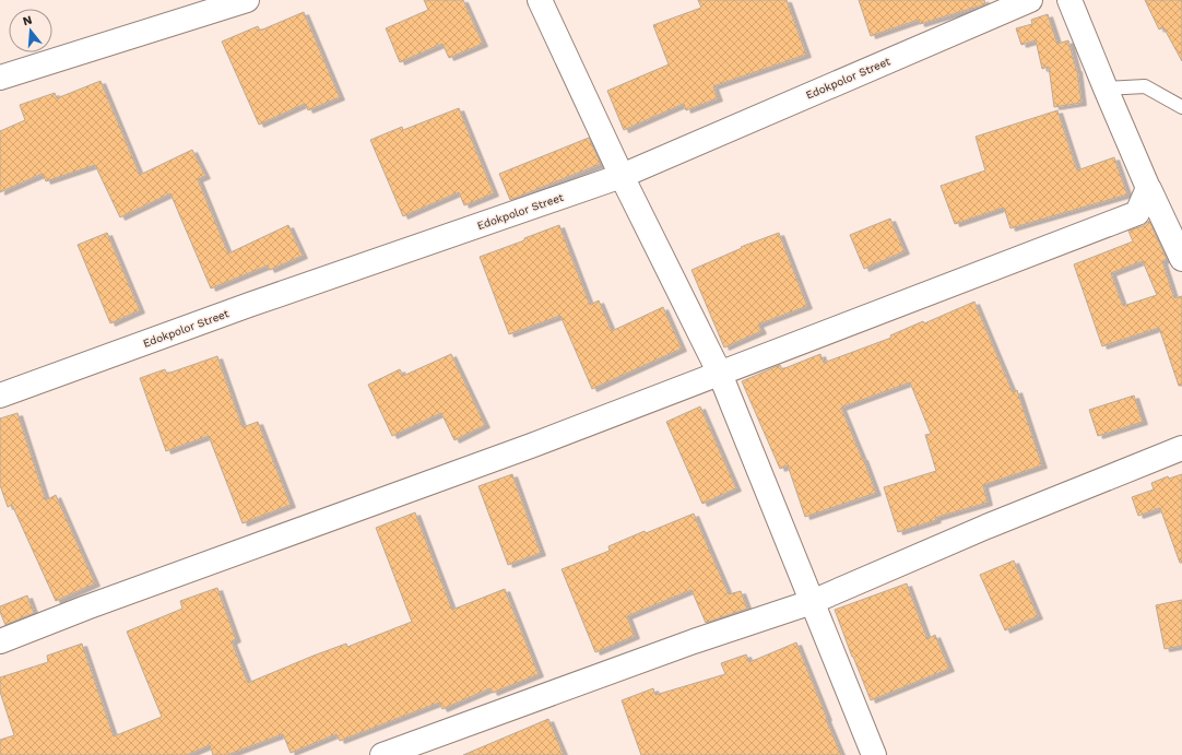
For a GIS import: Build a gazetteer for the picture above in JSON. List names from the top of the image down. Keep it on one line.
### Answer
{"streets":{"street":["Edokpolor Street"]},"north":"top"}
